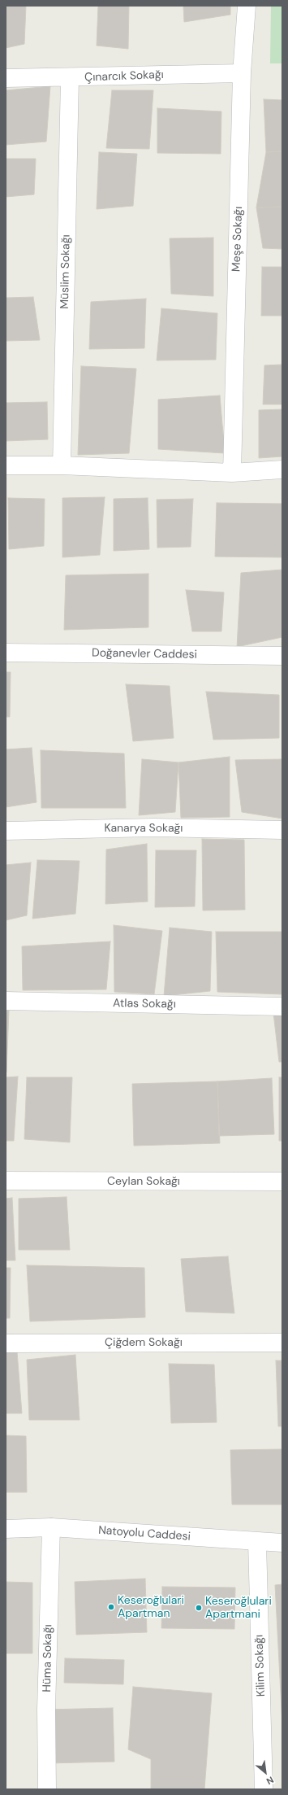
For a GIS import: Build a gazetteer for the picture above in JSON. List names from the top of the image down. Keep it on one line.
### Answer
{"streets":{"street":["Çınarcık Sokağı","Meşe Sokağı","Müslim Sokağı","Doğanevler Caddesi","Kanarya Sokağı","Atlas Sokağı","Ceylan Sokağı","Çiğdem Sokağı","Natoyolu Caddesi","Hüma Sokağı","Kilim Sokağı"]},"crossings":[["Çınarcık Sokağı","Meşe Sokağı"],["Çınarcık Sokağı","Müslim Sokağı"],["Natoyolu Caddesi","Hüma Sokağı"],["Natoyolu Caddesi","Kilim Sokağı"]],"places":["Keseroğlulari Apartman","Keseroğlulari Apartmani"],"north":"bottom right"}
